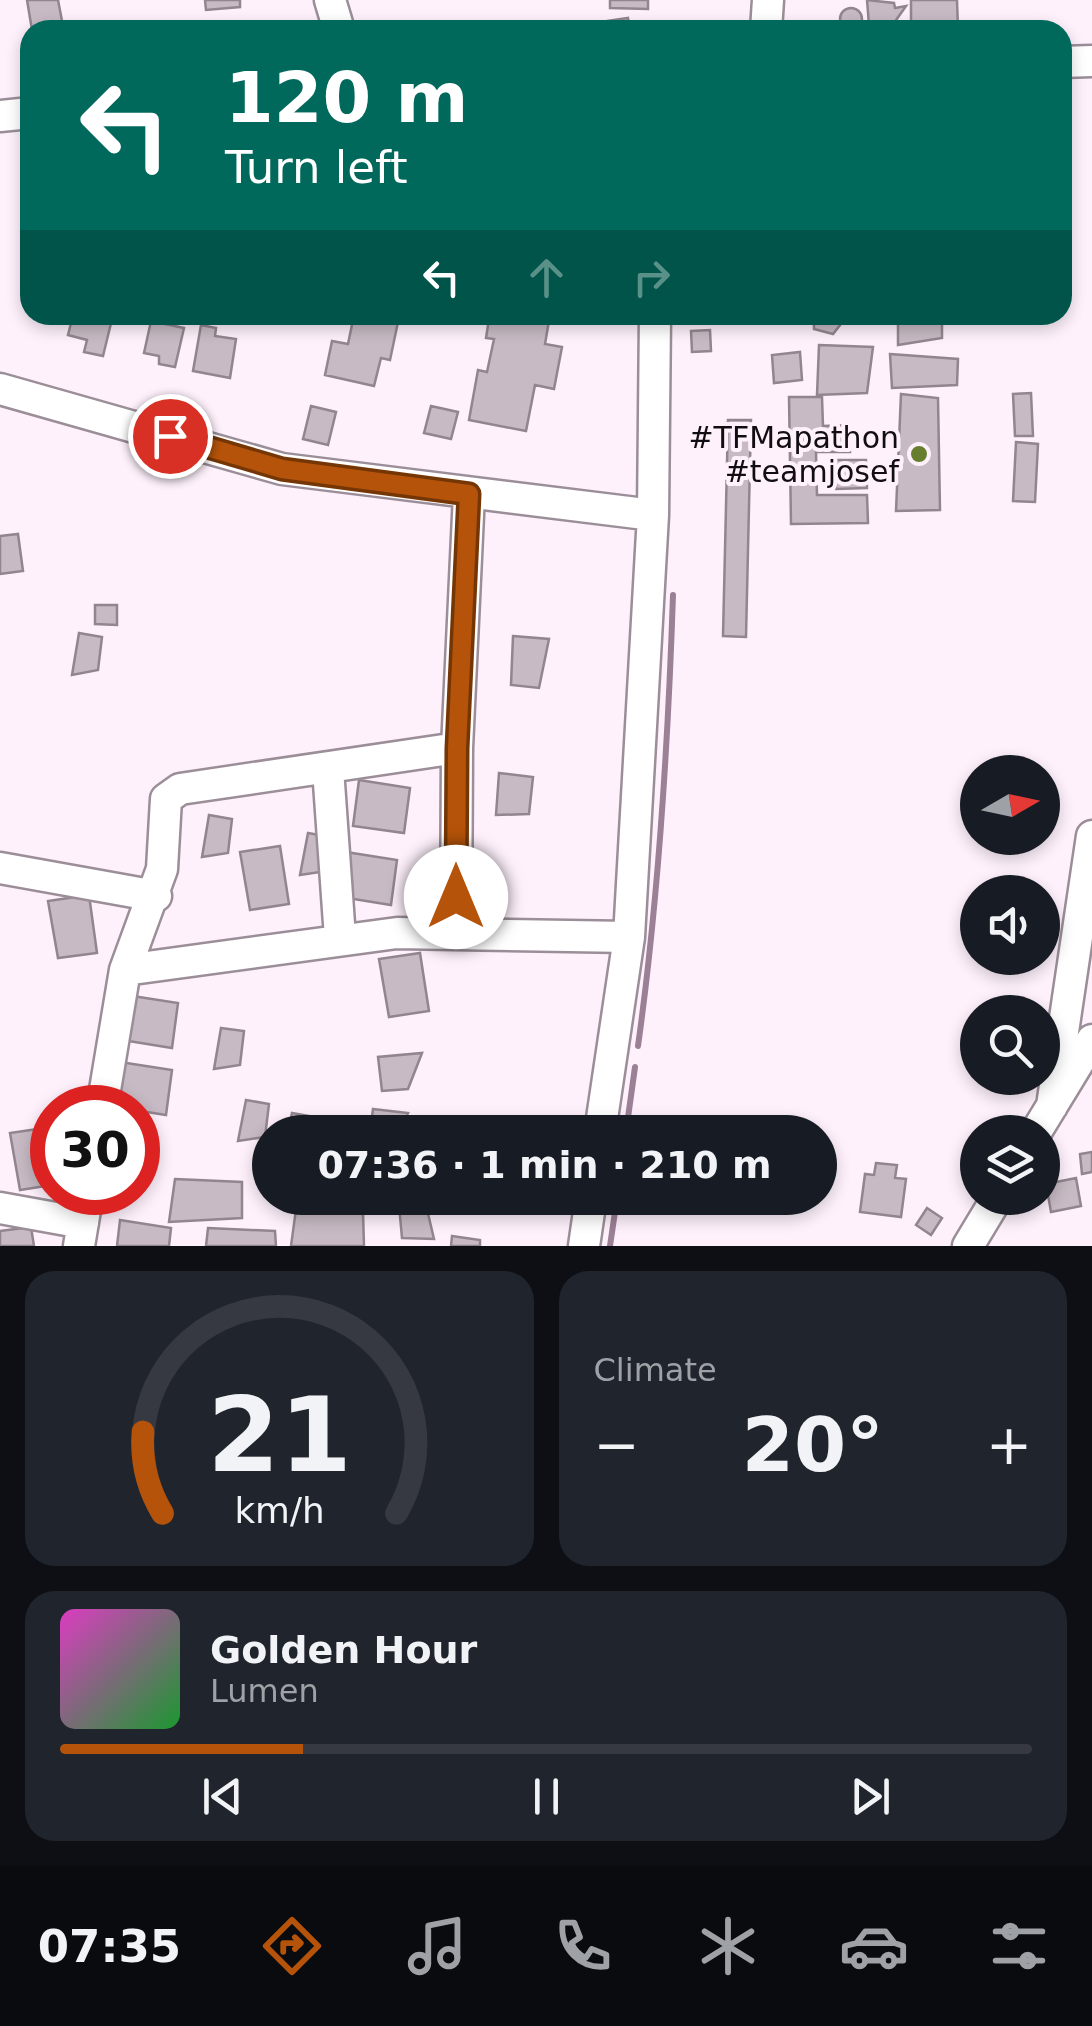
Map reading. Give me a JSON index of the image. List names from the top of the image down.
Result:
{
  "places": ["#TFMapathon #teamjosef"],
  "north": "right",
  "page": {
    "turn": ["120 m", "Turn left"],
    "limit": "30",
    "trip": "07:36 · 1 min · 210 m",
    "tile": "Climate",
    "heat": ["−", "20°", "+"],
    "song": ["Golden Hour", "Lumen"],
    "tabs": "07:35",
    "gauge": ["21", "km/h"]
  }
}
